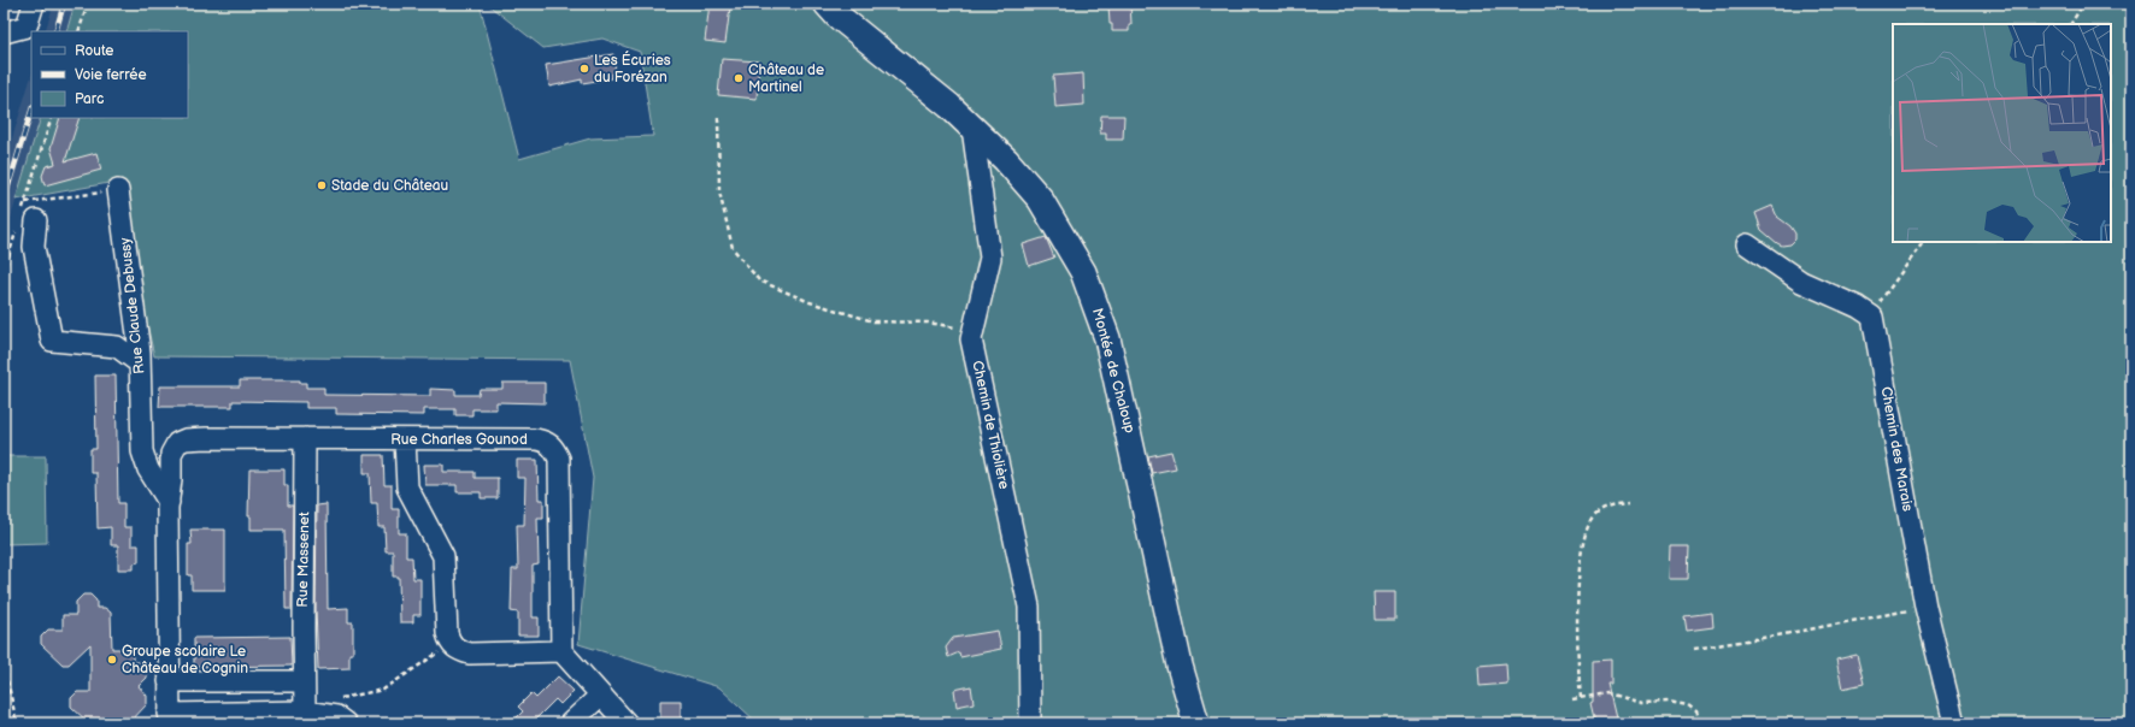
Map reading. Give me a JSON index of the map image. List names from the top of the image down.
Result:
{
  "streets": {
    "main road": ["Montée de Chaloup"],
    "street": [
      "Rue Claude Debussy",
      "Chemin de Thiolière",
      "Rue Charles Gounod",
      "Chemin des Marais",
      "Rue Massenet"
    ]
  },
  "crossings": [
    ["Rue Claude Debussy", "Rue Charles Gounod"],
    ["Montée de Chaloup", "Chemin de Thiolière"],
    ["Rue Charles Gounod", "Rue Massenet"]
  ],
  "places": [
    "Les Écuries du Forézan",
    "Château de Martinel",
    "Stade du Château",
    "Groupe scolaire Le Château de Cognin"
  ],
  "legend": ["Route", "Voie ferrée", "Parc"]
}
